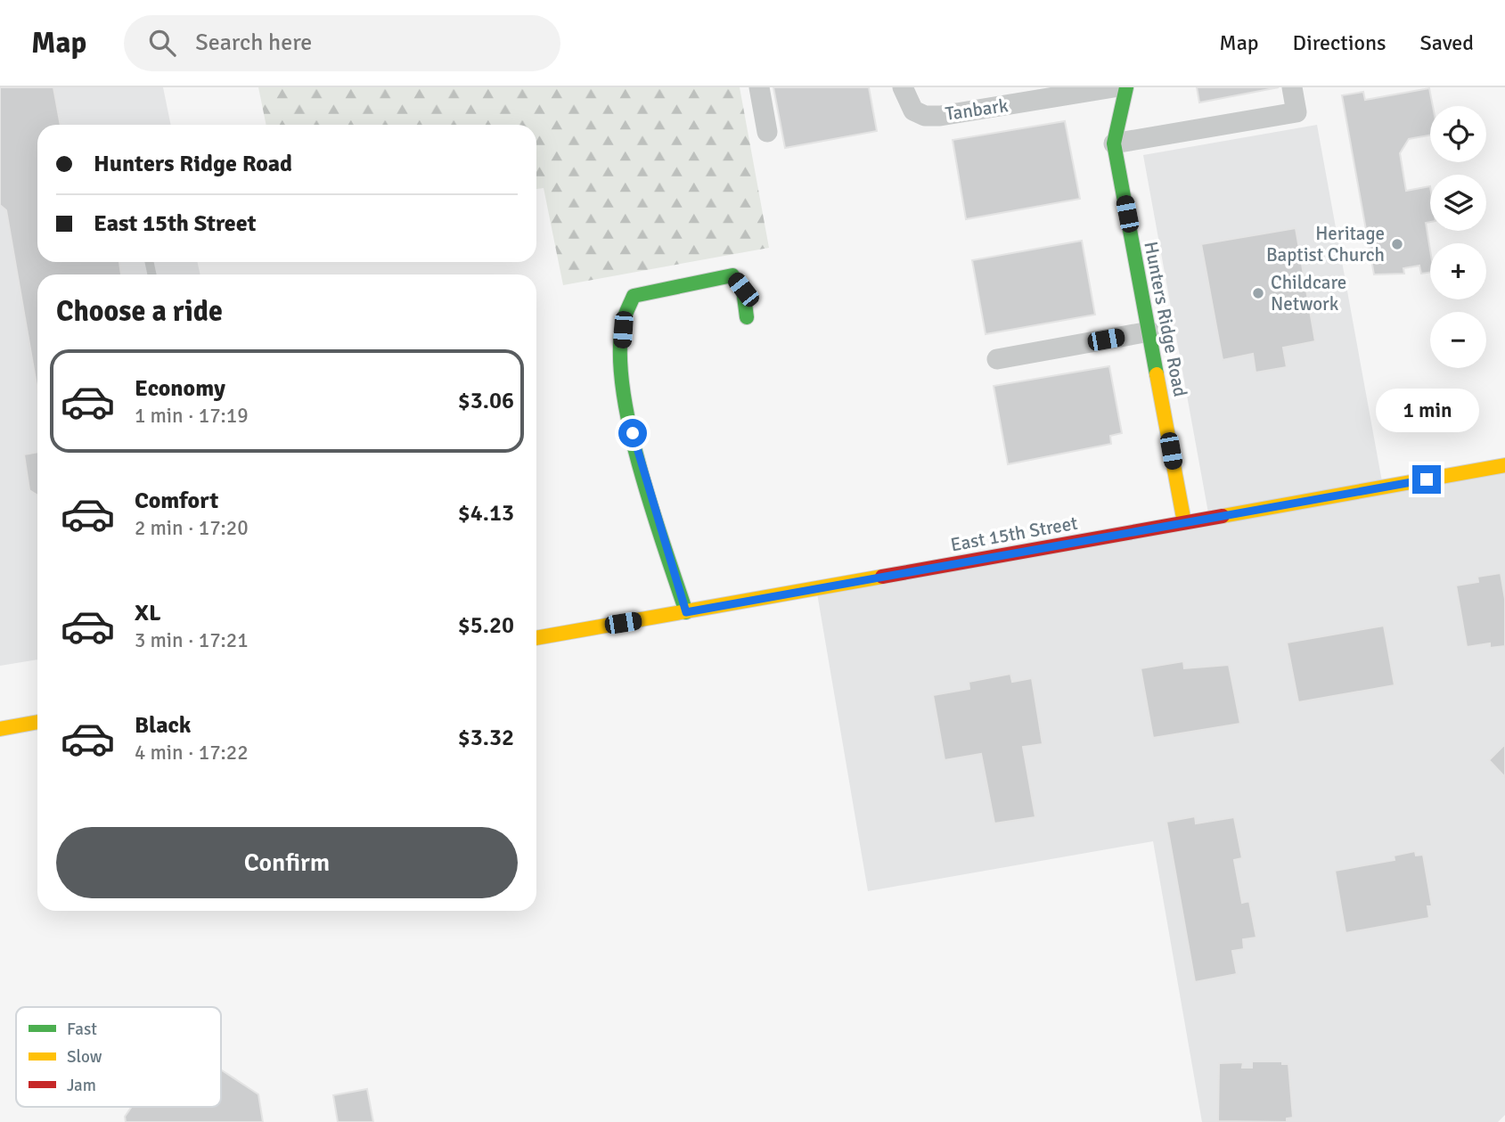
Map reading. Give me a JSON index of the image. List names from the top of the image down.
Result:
{
  "streets": {
    "main road": ["Hunters Ridge Road", "East 15th Street"],
    "street": ["Tanbark"]
  },
  "crossings": [
    ["Hunters Ridge Road", "East 15th Street"]
  ],
  "places": ["Heritage Baptist Church", "Childcare Network"],
  "legend": ["Fast", "Slow", "Jam"],
  "page": {
    "header": "Map",
    "search": "Search here",
    "nav": ["Map", "Directions", "Saved"],
    "map_buttons": ["+", "−"],
    "banner": ["Hunters Ridge Road", "East 15th Street"],
    "heading": "Choose a ride",
    "list": [
      {
        "name": "Economy",
        "note": "1 min · 17:19",
        "value": "$3.06"
      },
      {
        "name": "Comfort",
        "note": "2 min · 17:20",
        "value": "$4.13"
      },
      {
        "name": "XL",
        "note": "3 min · 17:21",
        "value": "$5.20"
      },
      {
        "name": "Black",
        "note": "4 min · 17:22",
        "value": "$3.32"
      }
    ],
    "bubble": "1 min",
    "buttons": "Confirm"
  }
}
